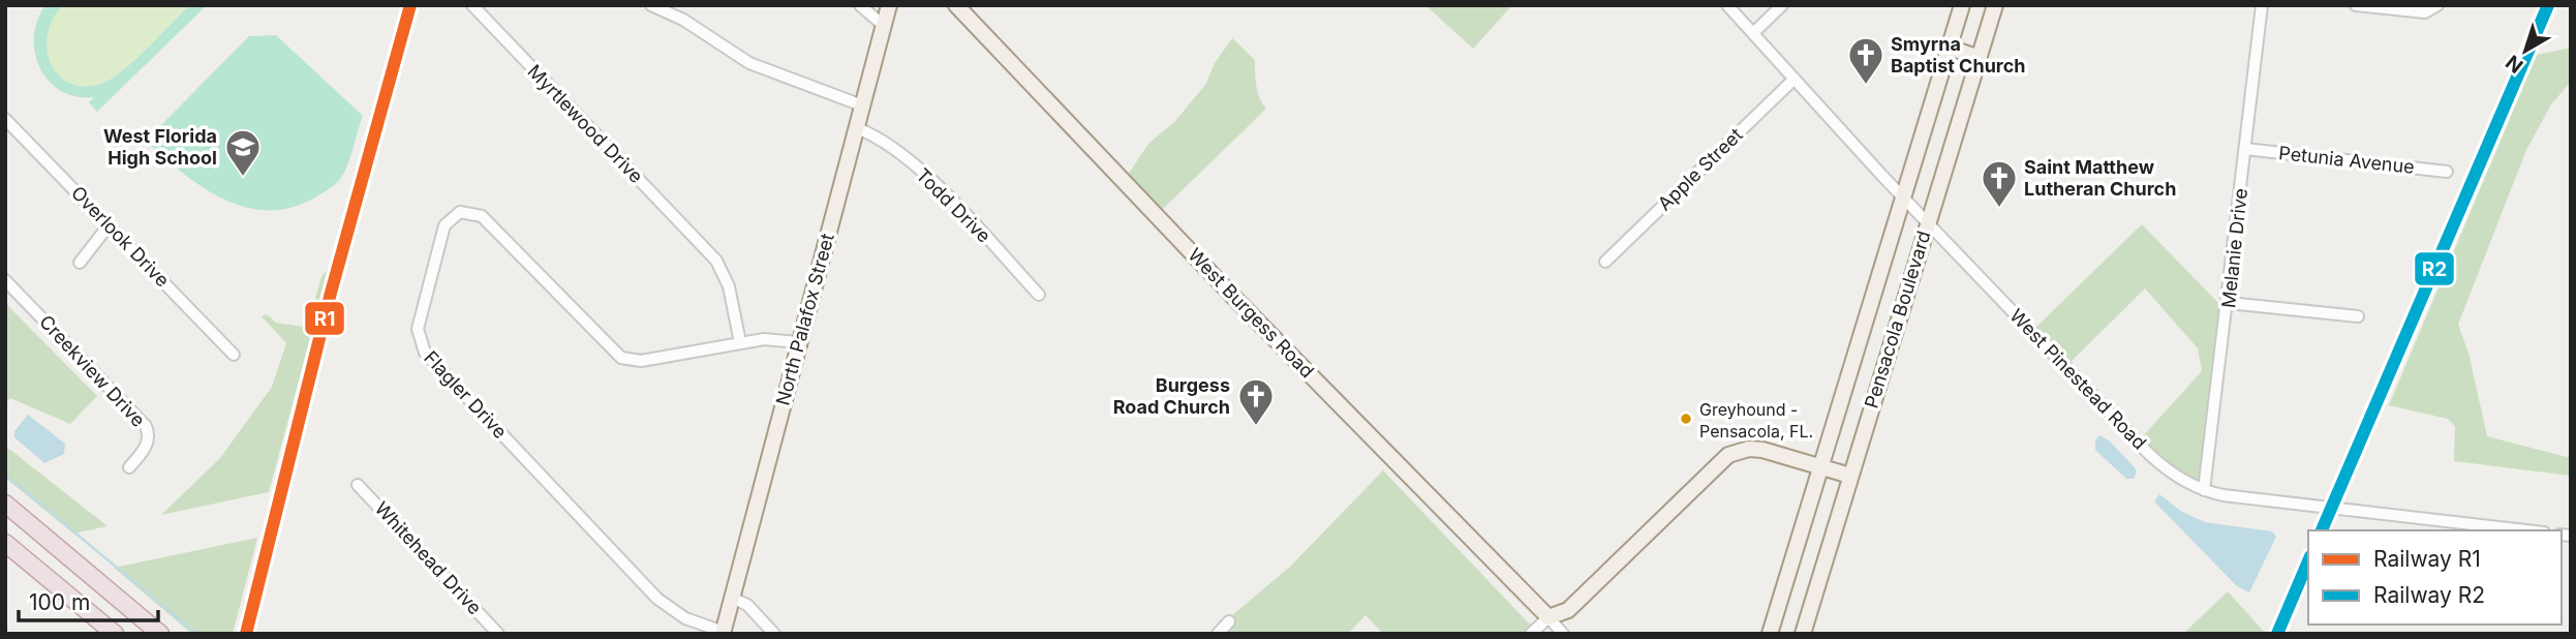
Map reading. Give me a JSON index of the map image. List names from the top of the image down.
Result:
{
  "streets": {
    "main road": ["West Burgess Road", "North Palafox Street", "Pensacola Boulevard"],
    "street": [
      "Myrtlewood Drive",
      "Petunia Avenue",
      "Apple Street",
      "Todd Drive",
      "Overlook Drive",
      "Melanie Drive",
      "Creekview Drive",
      "West Pinestead Road",
      "Flagler Drive",
      "Whitehead Drive"
    ]
  },
  "crossings": [
    ["Myrtlewood Drive", "Flagler Drive"],
    ["Petunia Avenue", "Melanie Drive"],
    ["Apple Street", "West Pinestead Road"],
    ["Todd Drive", "North Palafox Street"],
    ["Melanie Drive", "West Pinestead Road"],
    ["North Palafox Street", "Flagler Drive"],
    ["Pensacola Boulevard", "West Pinestead Road"]
  ],
  "places": {
    "church": ["Smyrna Baptist Church", "Saint Matthew Lutheran Church", "Burgess Road Church"],
    "school or university": ["West Florida High School"],
    "other": ["Greyhound - Pensacola, FL."]
  },
  "lines": ["rail line R1", "rail line R2"],
  "legend": ["Railway R1", "Railway R2"],
  "scale_bar": "100 m",
  "north": "bottom left"
}
